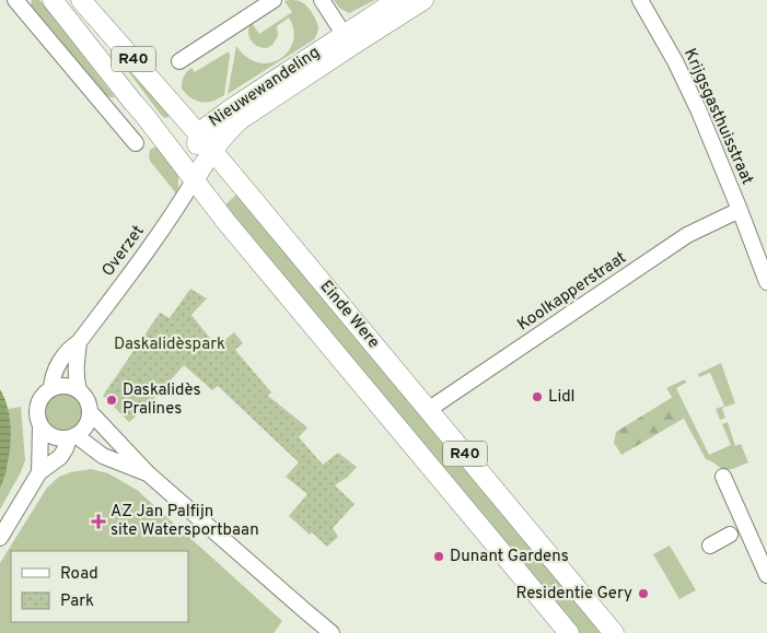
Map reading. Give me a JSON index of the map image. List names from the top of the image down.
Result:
{
  "streets": {
    "main road": ["R40", "Nieuwewandeling", "Einde Were"],
    "street": ["Krijgsgasthuisstraat", "Overzet", "Koolkapperstraat"]
  },
  "crossings": [
    ["R40", "Nieuwewandeling"],
    ["R40", "Overzet"],
    ["Nieuwewandeling", "Overzet"],
    ["Nieuwewandeling", "Einde Were"],
    ["Krijgsgasthuisstraat", "Koolkapperstraat"],
    ["Koolkapperstraat", "Einde Were"]
  ],
  "parks": ["Daskalidèspark"],
  "places": {
    "other": [
      "Lidl",
      "Daskalidès Pralines",
      "Dunant Gardens",
      "Residentie Gery"
    ],
    "health": ["AZ Jan Palfijn site Watersportbaan"]
  },
  "legend": ["Road", "Park"]
}
